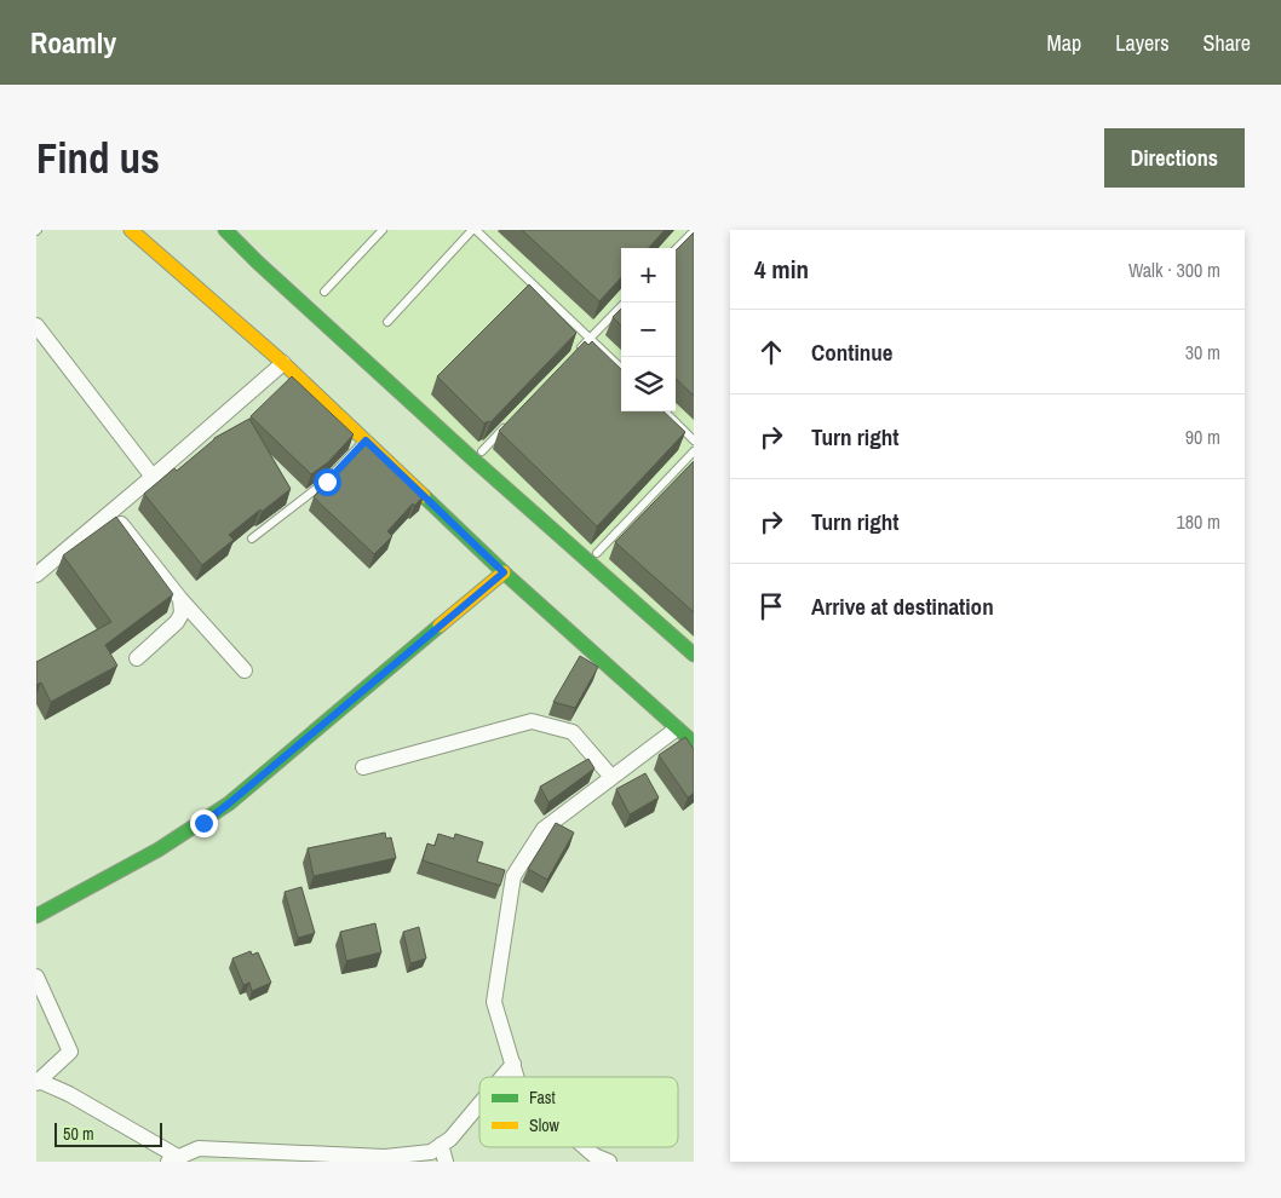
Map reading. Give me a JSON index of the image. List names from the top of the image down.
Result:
{
  "legend": ["Fast", "Slow"],
  "scale_bar": "50 m",
  "page": {
    "header": "Roamly",
    "nav": ["Map", "Layers", "Share"],
    "buttons": "Directions",
    "title": "Find us",
    "heading": ["4 min", "Walk · 300 m"],
    "map_buttons": ["+", "−"],
    "list": [
      ["Continue", "30 m"],
      ["Turn right", "90 m"],
      ["Turn right", "180 m"],
      "Arrive at destination"
    ],
    "scale": "50 m"
  }
}
